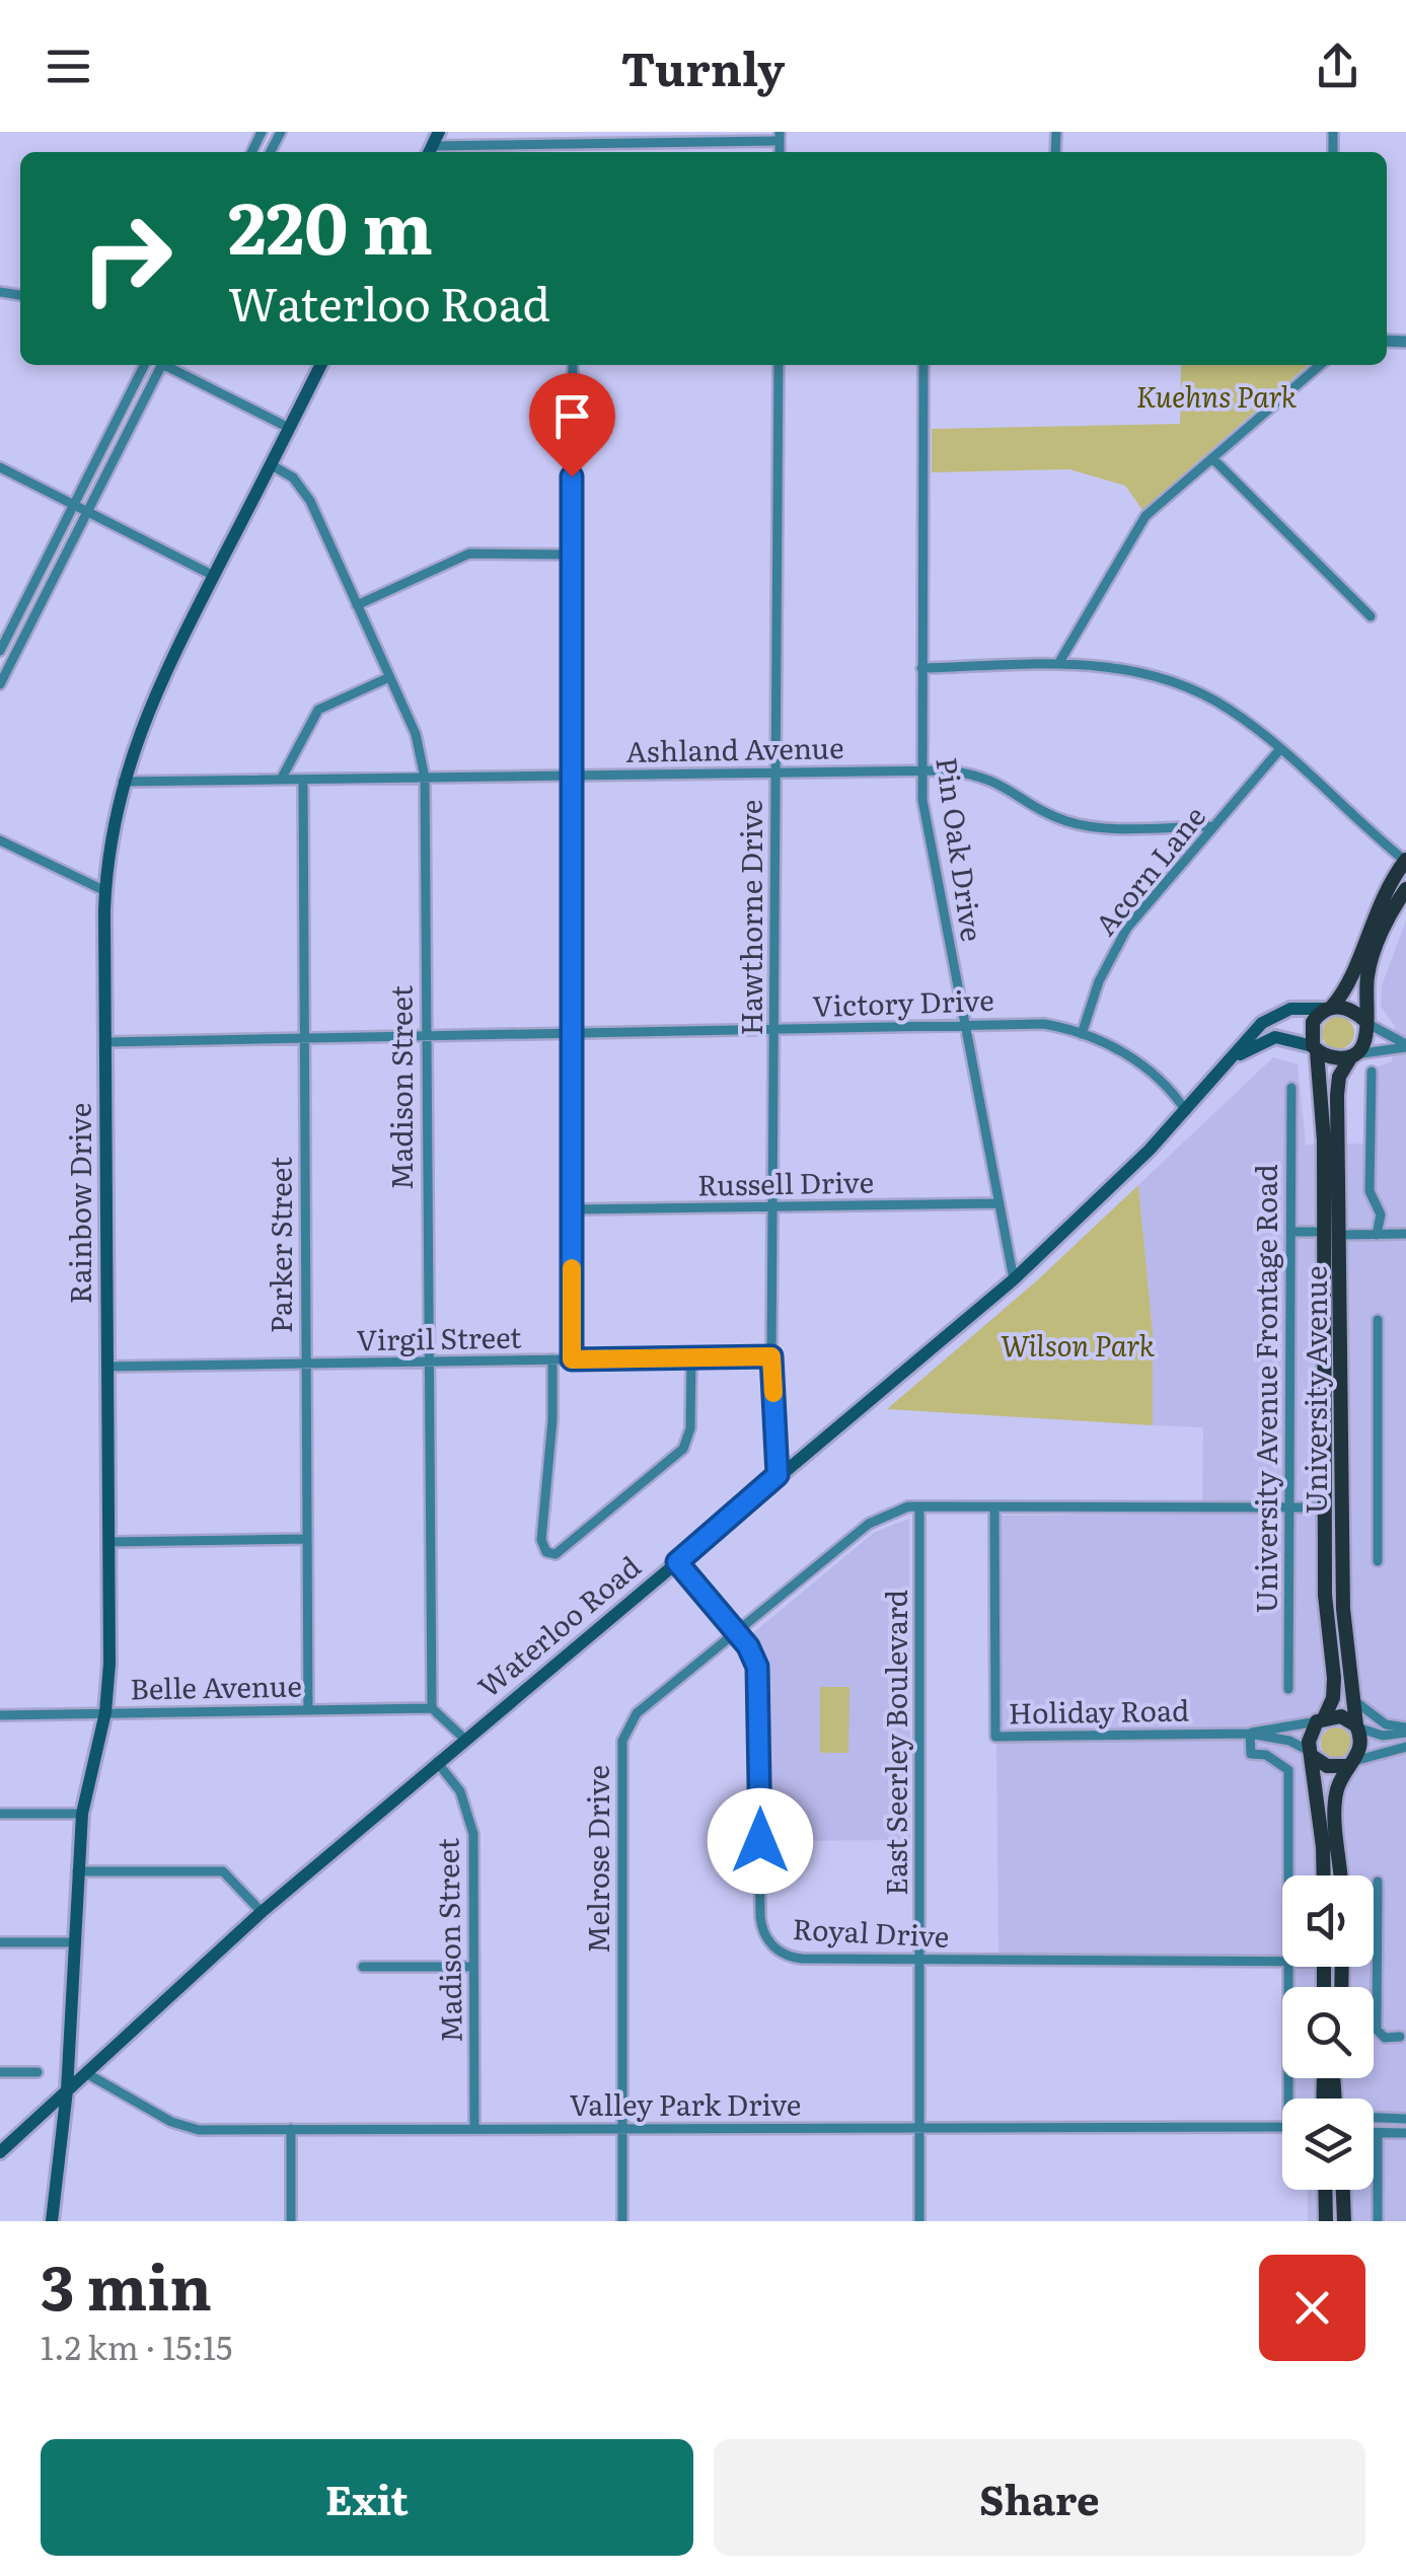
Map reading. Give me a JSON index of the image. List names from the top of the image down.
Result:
{
  "streets": {
    "main road": ["Rainbow Drive", "University Avenue", "Waterloo Road"],
    "street": [
      "Ashland Avenue",
      "Pin Oak Drive",
      "Acorn Lane",
      "Hawthorne Drive",
      "Victory Drive",
      "Madison Street",
      "Russell Drive",
      "Parker Street",
      "Virgil Street",
      "University Avenue Frontage Road",
      "Belle Avenue",
      "Holiday Road",
      "East Seerley Boulevard",
      "Melrose Drive",
      "Royal Drive",
      "Valley Park Drive"
    ]
  },
  "crossings": [
    ["Ashland Avenue", "Pin Oak Drive"],
    ["Ashland Avenue", "Acorn Lane"],
    ["Ashland Avenue", "Hawthorne Drive"],
    ["Ashland Avenue", "Madison Street"],
    ["Ashland Avenue", "Rainbow Drive"],
    ["Ashland Avenue", "Parker Street"],
    ["Pin Oak Drive", "Victory Drive"],
    ["Pin Oak Drive", "Russell Drive"],
    ["Pin Oak Drive", "Waterloo Road"],
    ["Acorn Lane", "Victory Drive"],
    ["Hawthorne Drive", "Victory Drive"],
    ["Hawthorne Drive", "Russell Drive"],
    ["Hawthorne Drive", "Virgil Street"],
    ["Hawthorne Drive", "Waterloo Road"],
    ["Victory Drive", "Madison Street"],
    ["Victory Drive", "Rainbow Drive"],
    ["Victory Drive", "Parker Street"],
    ["Victory Drive", "Waterloo Road"],
    ["Madison Street", "Rainbow Drive"],
    ["Madison Street", "Virgil Street"],
    ["Madison Street", "Waterloo Road"],
    ["Madison Street", "Belle Avenue"],
    ["Madison Street", "Valley Park Drive"],
    ["Rainbow Drive", "Virgil Street"],
    ["Rainbow Drive", "Waterloo Road"],
    ["Rainbow Drive", "Belle Avenue"],
    ["Parker Street", "Virgil Street"],
    ["Parker Street", "Belle Avenue"],
    ["University Avenue Frontage Road", "Melrose Drive"],
    ["University Avenue", "Waterloo Road"],
    ["University Avenue", "Holiday Road"],
    ["University Avenue", "Melrose Drive"],
    ["Waterloo Road", "Royal Drive"],
    ["Waterloo Road", "Valley Park Drive"],
    ["Holiday Road", "Melrose Drive"],
    ["East Seerley Boulevard", "Melrose Drive"],
    ["East Seerley Boulevard", "Royal Drive"],
    ["East Seerley Boulevard", "Valley Park Drive"],
    ["Melrose Drive", "Royal Drive"],
    ["Melrose Drive", "Valley Park Drive"]
  ],
  "parks": ["Kuehns Park", "Wilson Park"],
  "page": {
    "header": "Turnly",
    "turn": ["220 m", "Waterloo Road"],
    "heading": ["3 min", "1.2 km · 15:15"],
    "buttons": ["Exit", "Share"]
  }
}
